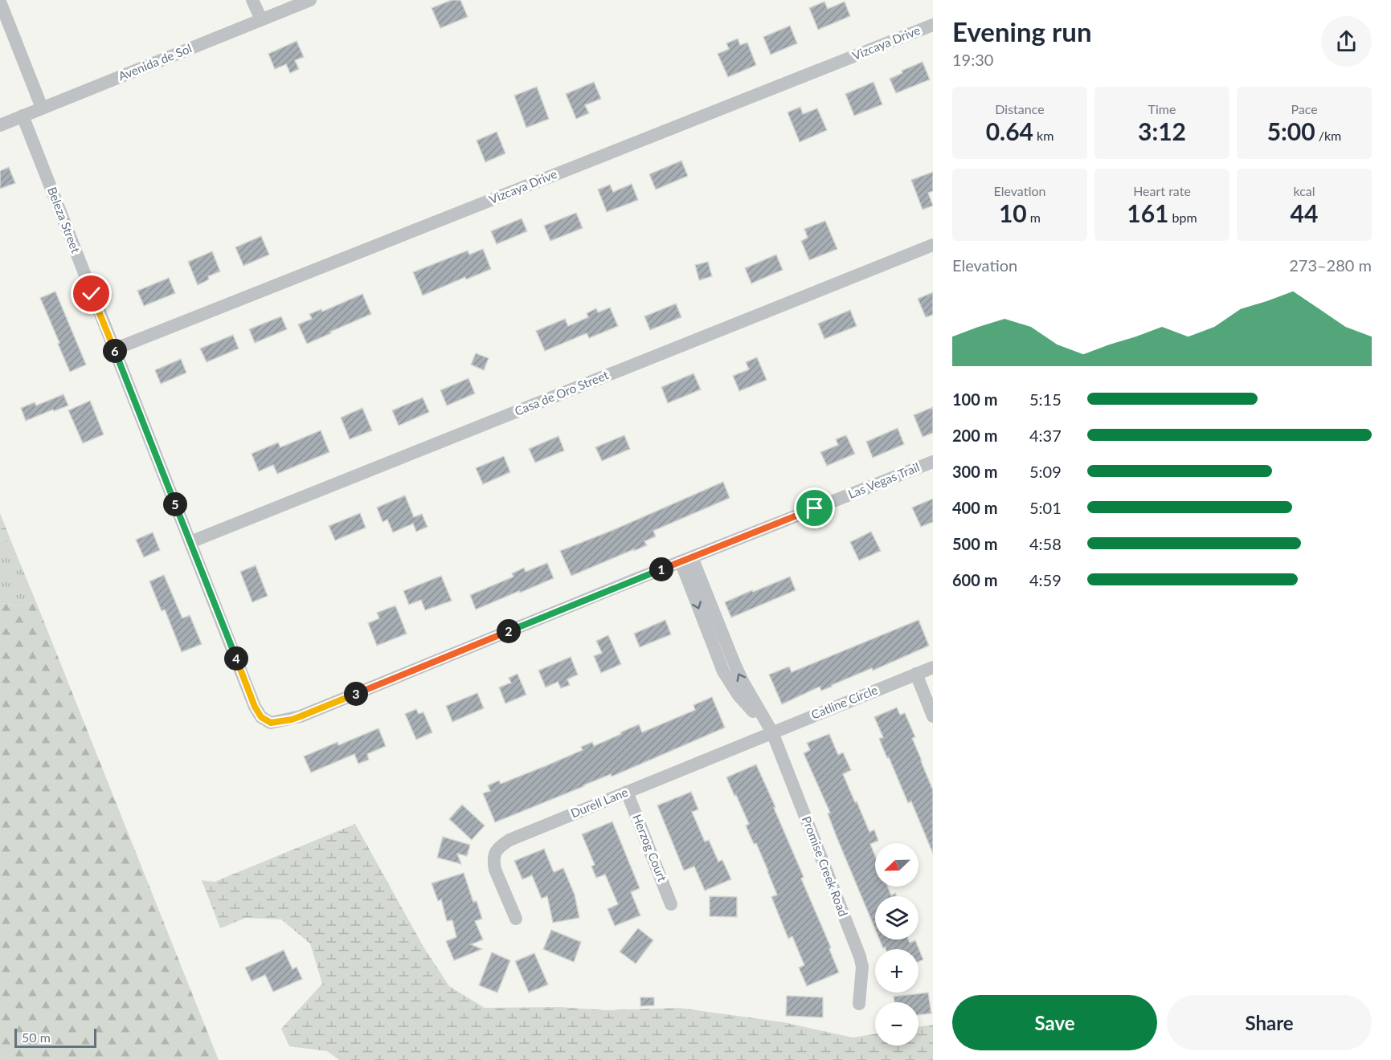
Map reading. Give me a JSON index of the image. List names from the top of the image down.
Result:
{
  "streets": {
    "street": [
      "Vizcaya Drive",
      "Avenida de Sol",
      "Beleza Street",
      "Casa de Oro Street",
      "Las Vegas Trail",
      "Catline Circle",
      "Durell Lane",
      "Herzog Court",
      "Promise Creek Road"
    ]
  },
  "crossings": [
    ["Vizcaya Drive", "Beleza Street"],
    ["Avenida de Sol", "Beleza Street"],
    ["Beleza Street", "Casa de Oro Street"],
    ["Beleza Street", "Las Vegas Trail"],
    ["Las Vegas Trail", "Promise Creek Road"],
    ["Catline Circle", "Durell Lane"],
    ["Catline Circle", "Promise Creek Road"],
    ["Durell Lane", "Herzog Court"],
    ["Durell Lane", "Promise Creek Road"]
  ],
  "scale_bar": "50 m",
  "north": "bottom left",
  "page": {
    "heading": ["Evening run", "19:30"],
    "stats": [
      ["Distance", "0.64 km"],
      ["Time", "3:12"],
      ["Pace", "5:00 /km"],
      ["Elevation", "10 m"],
      ["Heart rate", "161 bpm"],
      ["kcal", "44"]
    ],
    "chart": ["Elevation", "273–280 m"],
    "pins": [
      "6",
      "5",
      "1",
      "2",
      "4",
      "3"
    ],
    "list": [
      {
        "name": "100 m",
        "note": "5:15"
      },
      {
        "name": "200 m",
        "note": "4:37"
      },
      {
        "name": "300 m",
        "note": "5:09"
      },
      {
        "name": "400 m",
        "note": "5:01"
      },
      {
        "name": "500 m",
        "note": "4:58"
      },
      {
        "name": "600 m",
        "note": "4:59"
      }
    ],
    "map_buttons": ["+", "−"],
    "buttons": ["Save", "Share"],
    "scale": "50 m"
  }
}
